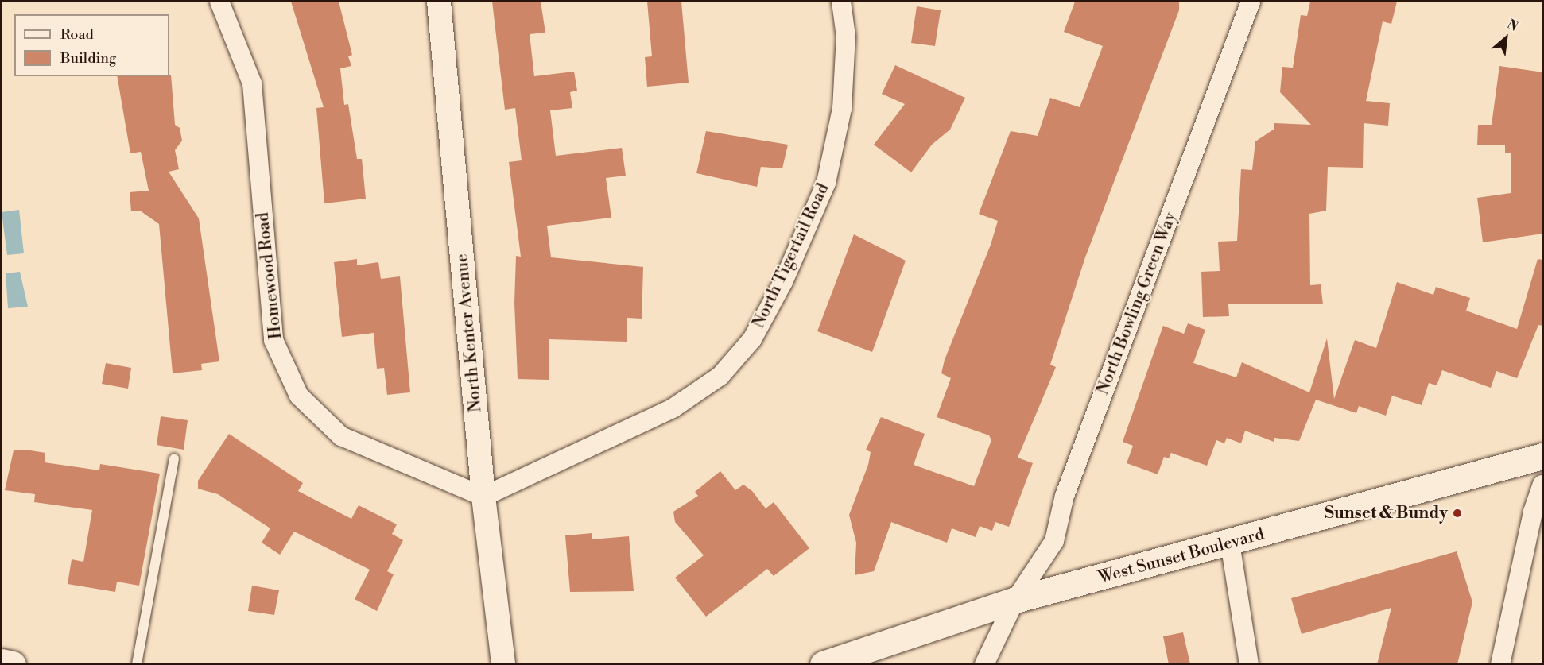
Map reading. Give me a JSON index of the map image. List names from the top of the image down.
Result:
{
  "streets": {
    "main road": ["West Sunset Boulevard"],
    "street": [
      "North Tigertail Road",
      "Homewood Road",
      "North Bowling Green Way",
      "North Kenter Avenue"
    ]
  },
  "crossings": [
    ["North Tigertail Road", "Homewood Road"],
    ["North Tigertail Road", "North Kenter Avenue"],
    ["Homewood Road", "North Kenter Avenue"],
    ["North Bowling Green Way", "West Sunset Boulevard"]
  ],
  "places": ["Sunset & Bundy"],
  "legend": ["Road", "Building"],
  "north": "top right"
}
